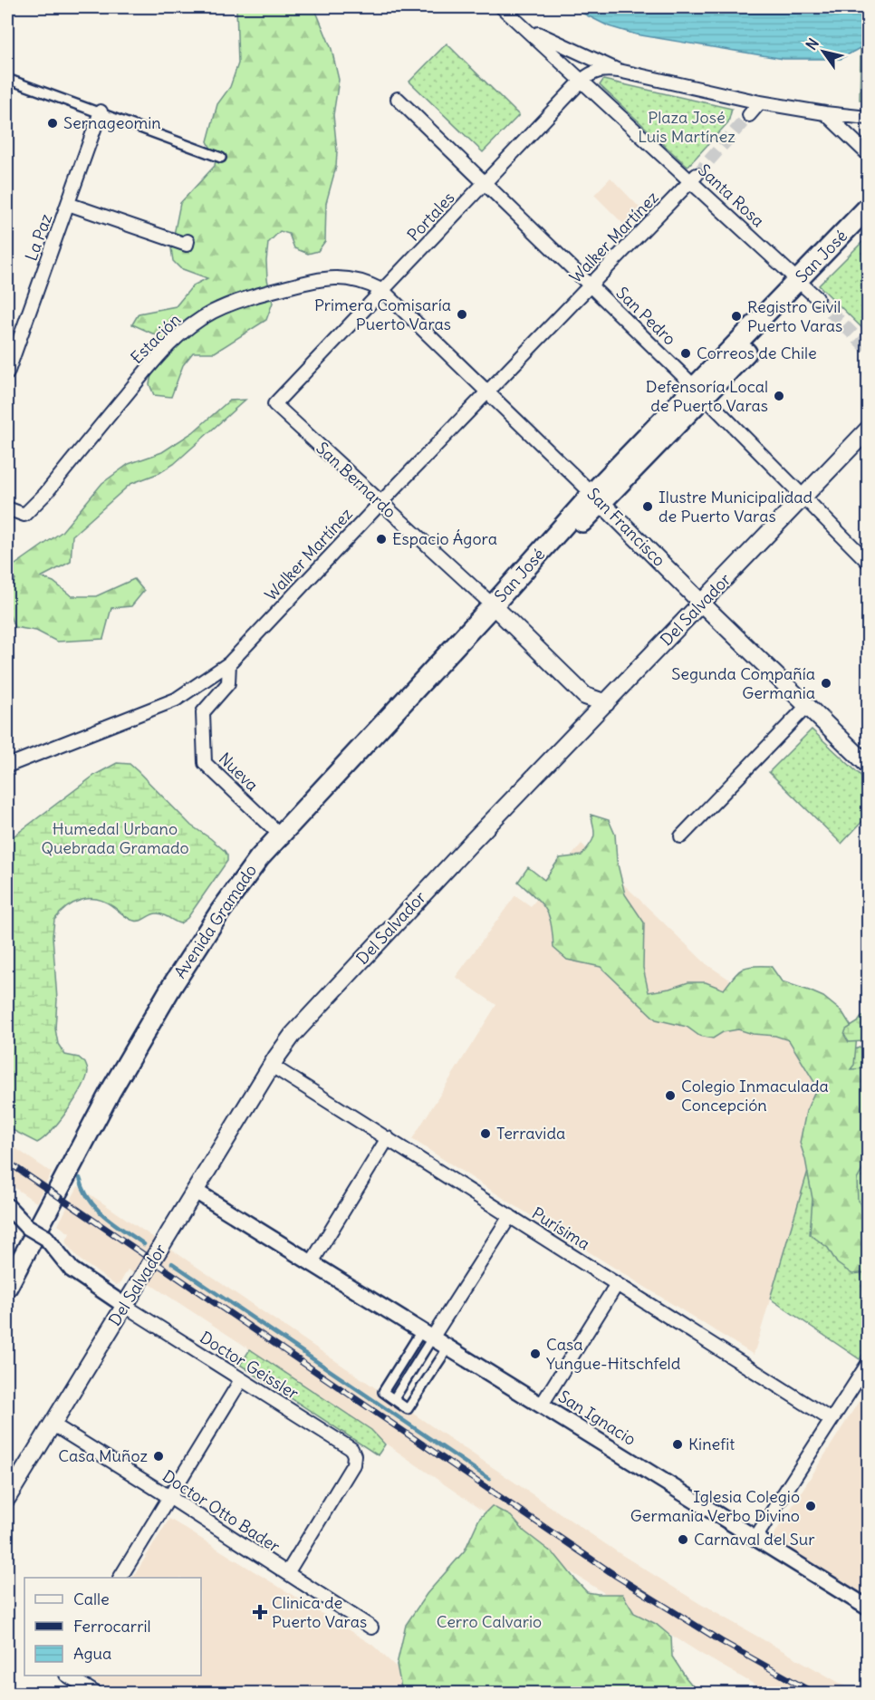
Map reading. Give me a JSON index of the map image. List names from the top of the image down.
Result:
{
  "streets": {
    "main road": [
      "San José",
      "San Bernardo",
      "San Francisco",
      "Del Salvador",
      "Avenida Gramado"
    ],
    "street": [
      "Santa Rosa",
      "Portales",
      "La Paz",
      "Walker Martínez",
      "San Pedro",
      "Estación",
      "Nueva",
      "Purísima",
      "Doctor Geissler",
      "San Ignacio",
      "Doctor Otto Bader"
    ]
  },
  "crossings": [
    ["Santa Rosa", "Portales"],
    ["Santa Rosa", "Walker Martínez"],
    ["Santa Rosa", "San José"],
    ["Portales", "San Pedro"],
    ["Portales", "Estación"],
    ["Portales", "San Bernardo"],
    ["Portales", "San Francisco"],
    ["Walker Martínez", "San Pedro"],
    ["Walker Martínez", "San Bernardo"],
    ["Walker Martínez", "San Francisco"],
    ["Walker Martínez", "Nueva"],
    ["San José", "San Pedro"],
    ["San José", "San Bernardo"],
    ["San José", "San Francisco"],
    ["San José", "Avenida Gramado"],
    ["San Pedro", "Del Salvador"],
    ["Estación", "San Francisco"],
    ["San Bernardo", "Del Salvador"],
    ["San Bernardo", "Avenida Gramado"],
    ["San Francisco", "Del Salvador"],
    ["Del Salvador", "Purísima"],
    ["Del Salvador", "Doctor Geissler"],
    ["Del Salvador", "San Ignacio"],
    ["Del Salvador", "Doctor Otto Bader"],
    ["Nueva", "Avenida Gramado"],
    ["Doctor Geissler", "Doctor Otto Bader"]
  ],
  "parks": ["Plaza José Luis Martínez", "Humedal Urbano Quebrada Gramado", "Cerro Calvario"],
  "places": {
    "other": [
      "Sernageomin",
      "Primera Comisaría Puerto Varas",
      "Registro Civil Puerto Varas",
      "Correos de Chile",
      "Defensoría Local de Puerto Varas",
      "Ilustre Municipalidad de Puerto Varas",
      "Espacio Ágora",
      "Segunda Compañía Germania",
      "Colegio Inmaculada Concepción",
      "Terravida",
      "Casa Yungue-Hitschfeld",
      "Kinefit",
      "Casa Muñoz",
      "Iglesia Colegio Germania Verbo Divino",
      "Carnaval del Sur"
    ],
    "health": ["Clinica de Puerto Varas"]
  },
  "legend": ["Calle", "Ferrocarril", "Agua"],
  "north": "top left"
}
